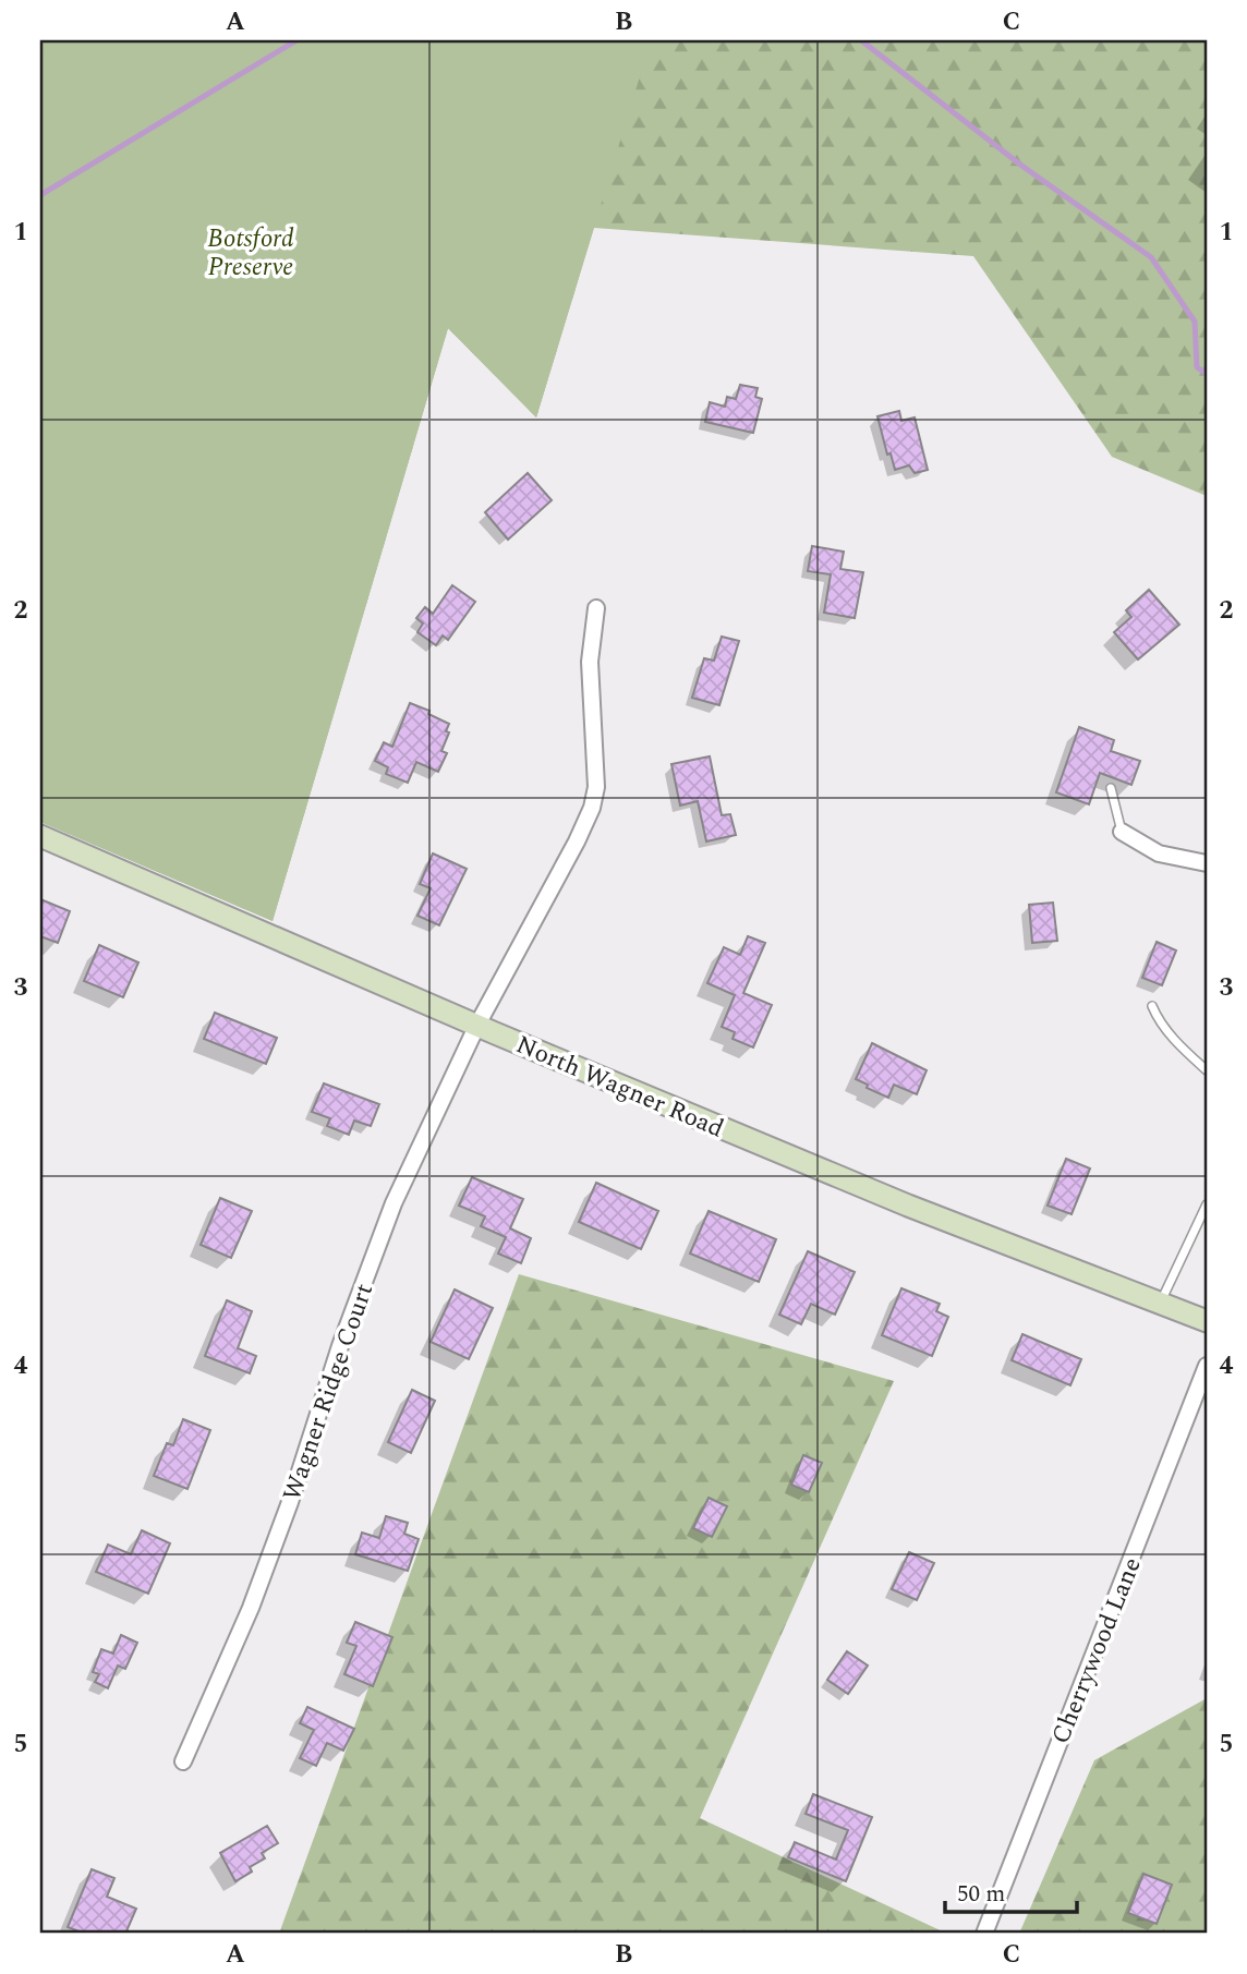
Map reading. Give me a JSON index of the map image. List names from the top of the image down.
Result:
{
  "streets": {
    "main road": ["North Wagner Road"],
    "street": ["Wagner Ridge Court", "Cherrywood Lane"]
  },
  "crossings": [
    ["North Wagner Road", "Wagner Ridge Court"]
  ],
  "parks": ["Botsford Preserve"],
  "scale_bar": "50 m",
  "grid": {
    "columns": ["A", "B", "C"],
    "rows": [
      "1",
      "2",
      "3",
      "4",
      "5"
    ]
  }
}
